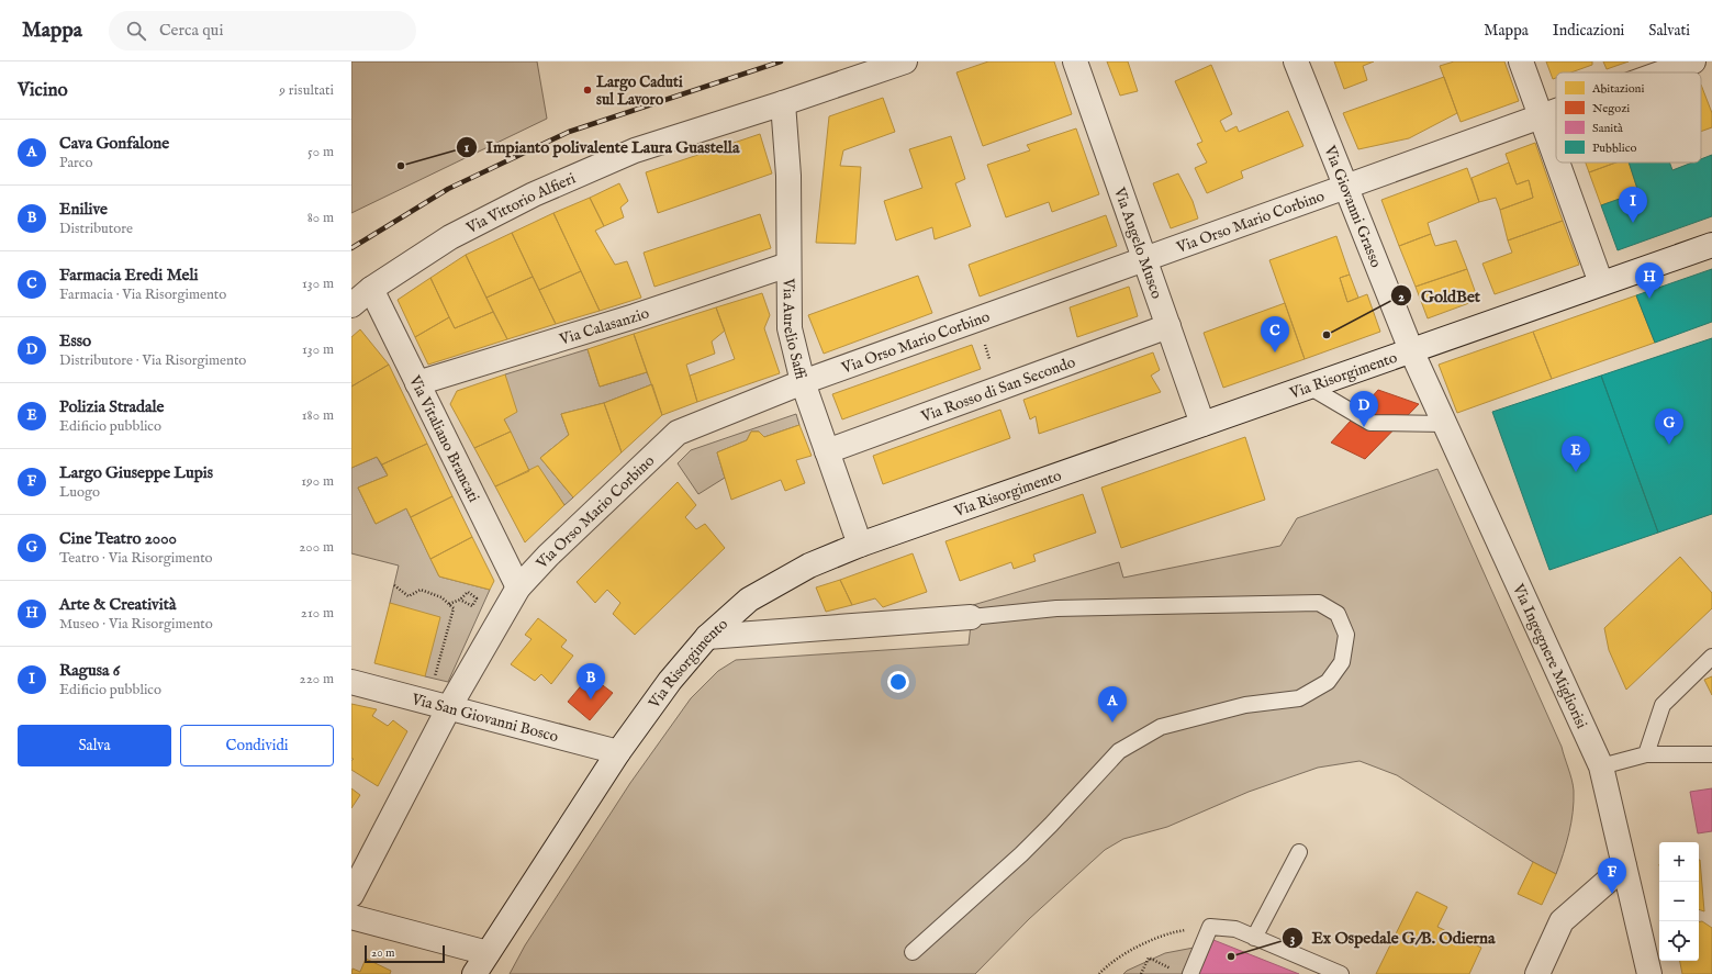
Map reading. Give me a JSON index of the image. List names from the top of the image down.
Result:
{
  "streets": {
    "street": [
      "Via Vittorio Alfieri",
      "Via Giovanni Grasso",
      "Via Orso Mario Corbino",
      "Via Angelo Musco",
      "Via Calasanzio",
      "Via Aurelio Saffi",
      "Via Risorgimento",
      "Via Rosso di San Secondo",
      "Via Vitaliano Brancati",
      "Via Ingegnere Migliorisi",
      "Via San Giovanni Bosco"
    ]
  },
  "crossings": [
    ["Via Vittorio Alfieri", "Via Aurelio Saffi"],
    ["Via Vittorio Alfieri", "Via Vitaliano Brancati"],
    ["Via Giovanni Grasso", "Via Orso Mario Corbino"],
    ["Via Giovanni Grasso", "Via Risorgimento"],
    ["Via Giovanni Grasso", "Via Ingegnere Migliorisi"],
    ["Via Orso Mario Corbino", "Via Angelo Musco"],
    ["Via Orso Mario Corbino", "Via Aurelio Saffi"],
    ["Via Orso Mario Corbino", "Via Vitaliano Brancati"],
    ["Via Orso Mario Corbino", "Via San Giovanni Bosco"],
    ["Via Angelo Musco", "Via Risorgimento"],
    ["Via Angelo Musco", "Via Rosso di San Secondo"],
    ["Via Calasanzio", "Via Aurelio Saffi"],
    ["Via Calasanzio", "Via Vitaliano Brancati"],
    ["Via Aurelio Saffi", "Via Risorgimento"],
    ["Via Aurelio Saffi", "Via Rosso di San Secondo"],
    ["Via Risorgimento", "Via Ingegnere Migliorisi"],
    ["Via Risorgimento", "Via San Giovanni Bosco"]
  ],
  "places": [
    "Largo Caduti sul Lavoro",
    "Impianto polivalente Laura Guastella",
    "GoldBet",
    "Ex Ospedale G/B. Odierna"
  ],
  "legend": [
    "Abitazioni",
    "Negozi",
    "Sanità",
    "Pubblico"
  ],
  "scale_bar": "20 m",
  "page": {
    "header": "Mappa",
    "search": "Cerca qui",
    "nav": ["Mappa", "Indicazioni", "Salvati"],
    "heading": ["Vicino", "9 risultati"],
    "list": [
      {
        "mark": "A",
        "name": "Cava Gonfalone",
        "note": "Parco",
        "value": "50 m"
      },
      {
        "mark": "B",
        "name": "Enilive",
        "note": "Distributore",
        "value": "80 m"
      },
      {
        "mark": "C",
        "name": "Farmacia Eredi Meli",
        "note": "Farmacia · Via Risorgimento",
        "value": "130 m"
      },
      {
        "mark": "D",
        "name": "Esso",
        "note": "Distributore · Via Risorgimento",
        "value": "130 m"
      },
      {
        "mark": "E",
        "name": "Polizia Stradale",
        "note": "Edificio pubblico",
        "value": "180 m"
      },
      {
        "mark": "F",
        "name": "Largo Giuseppe Lupis",
        "note": "Luogo",
        "value": "190 m"
      },
      {
        "mark": "G",
        "name": "Cine Teatro 2000",
        "note": "Teatro · Via Risorgimento",
        "value": "200 m"
      },
      {
        "mark": "H",
        "name": "Arte & Creatività",
        "note": "Museo · Via Risorgimento",
        "value": "210 m"
      },
      {
        "mark": "I",
        "name": "Ragusa 6",
        "note": "Edificio pubblico",
        "value": "220 m"
      }
    ],
    "pins": [
      "I",
      "H",
      "C",
      "D",
      "G",
      "E",
      "B",
      "A",
      "F"
    ],
    "buttons": ["Salva", "Condividi"],
    "map_buttons": ["+", "−"],
    "scale": "20 m"
  }
}
